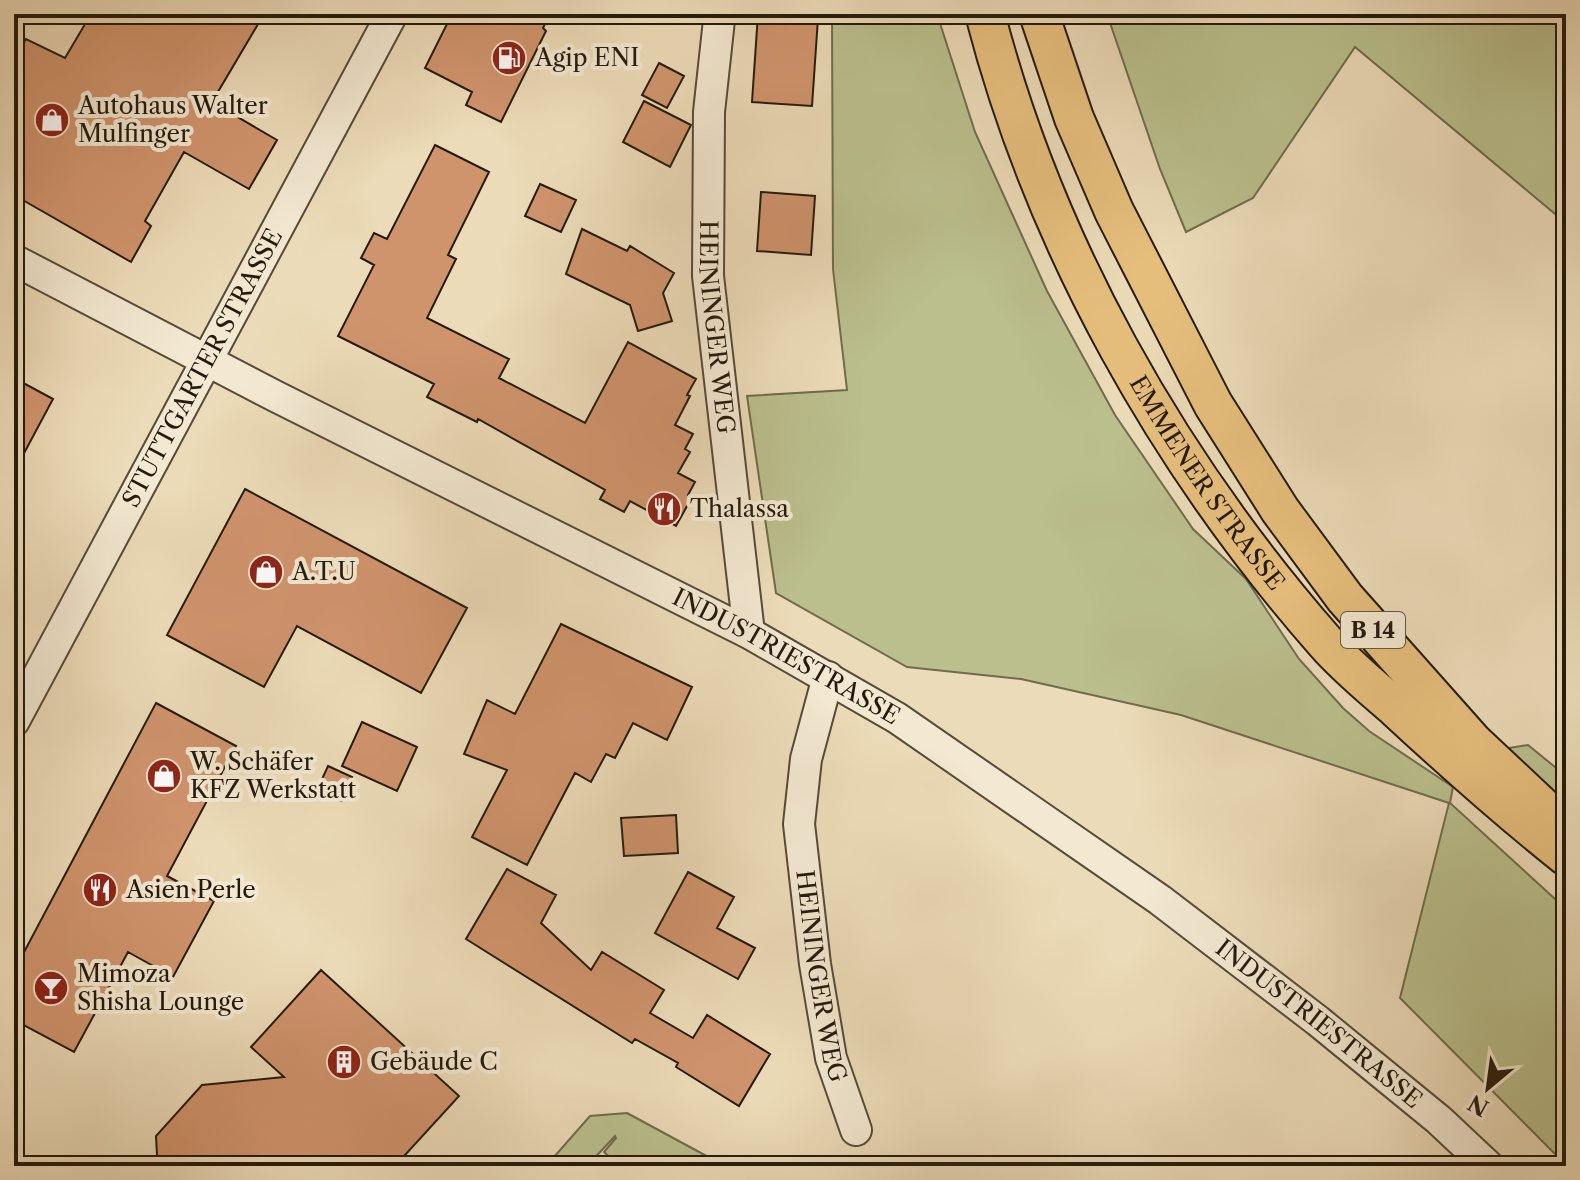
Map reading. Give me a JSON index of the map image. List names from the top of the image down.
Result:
{
  "streets": {
    "main road": ["EMMENER STRASSE", "B 14"],
    "street": ["HEININGER WEG", "STUTTGARTER STRASSE", "INDUSTRIESTRASSE"]
  },
  "crossings": [
    ["HEININGER WEG", "INDUSTRIESTRASSE"],
    ["STUTTGARTER STRASSE", "INDUSTRIESTRASSE"]
  ],
  "places": {
    "fuel station": ["Agip ENI"],
    "shop": ["Autohaus Walter Mulfinger", "A.T.U", "W. Schäfer KFZ Werkstatt"],
    "restaurant": ["Thalassa", "Asien Perle"],
    "bar": ["Mimoza Shisha Lounge"],
    "building": ["Gebäude C"]
  },
  "north": "bottom left"
}
